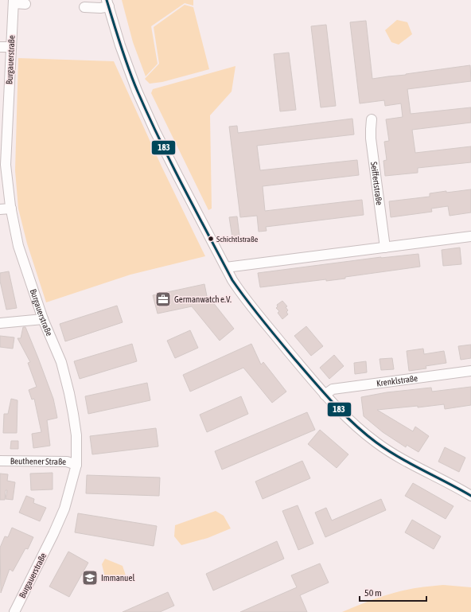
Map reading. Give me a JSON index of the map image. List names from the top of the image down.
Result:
{
  "streets": {
    "street": [
      "Burgauerstraße",
      "Seiffertstraße",
      "Krenklstraße",
      "Beuthener Straße"
    ]
  },
  "crossings": [
    ["Burgauerstraße", "Beuthener Straße"]
  ],
  "places": {
    "other": ["Schichtlstraße"],
    "office": ["Germanwatch e.V."],
    "school or university": ["Immanuel"]
  },
  "lines": ["transit line 183"],
  "scale_bar": "50 m"
}
